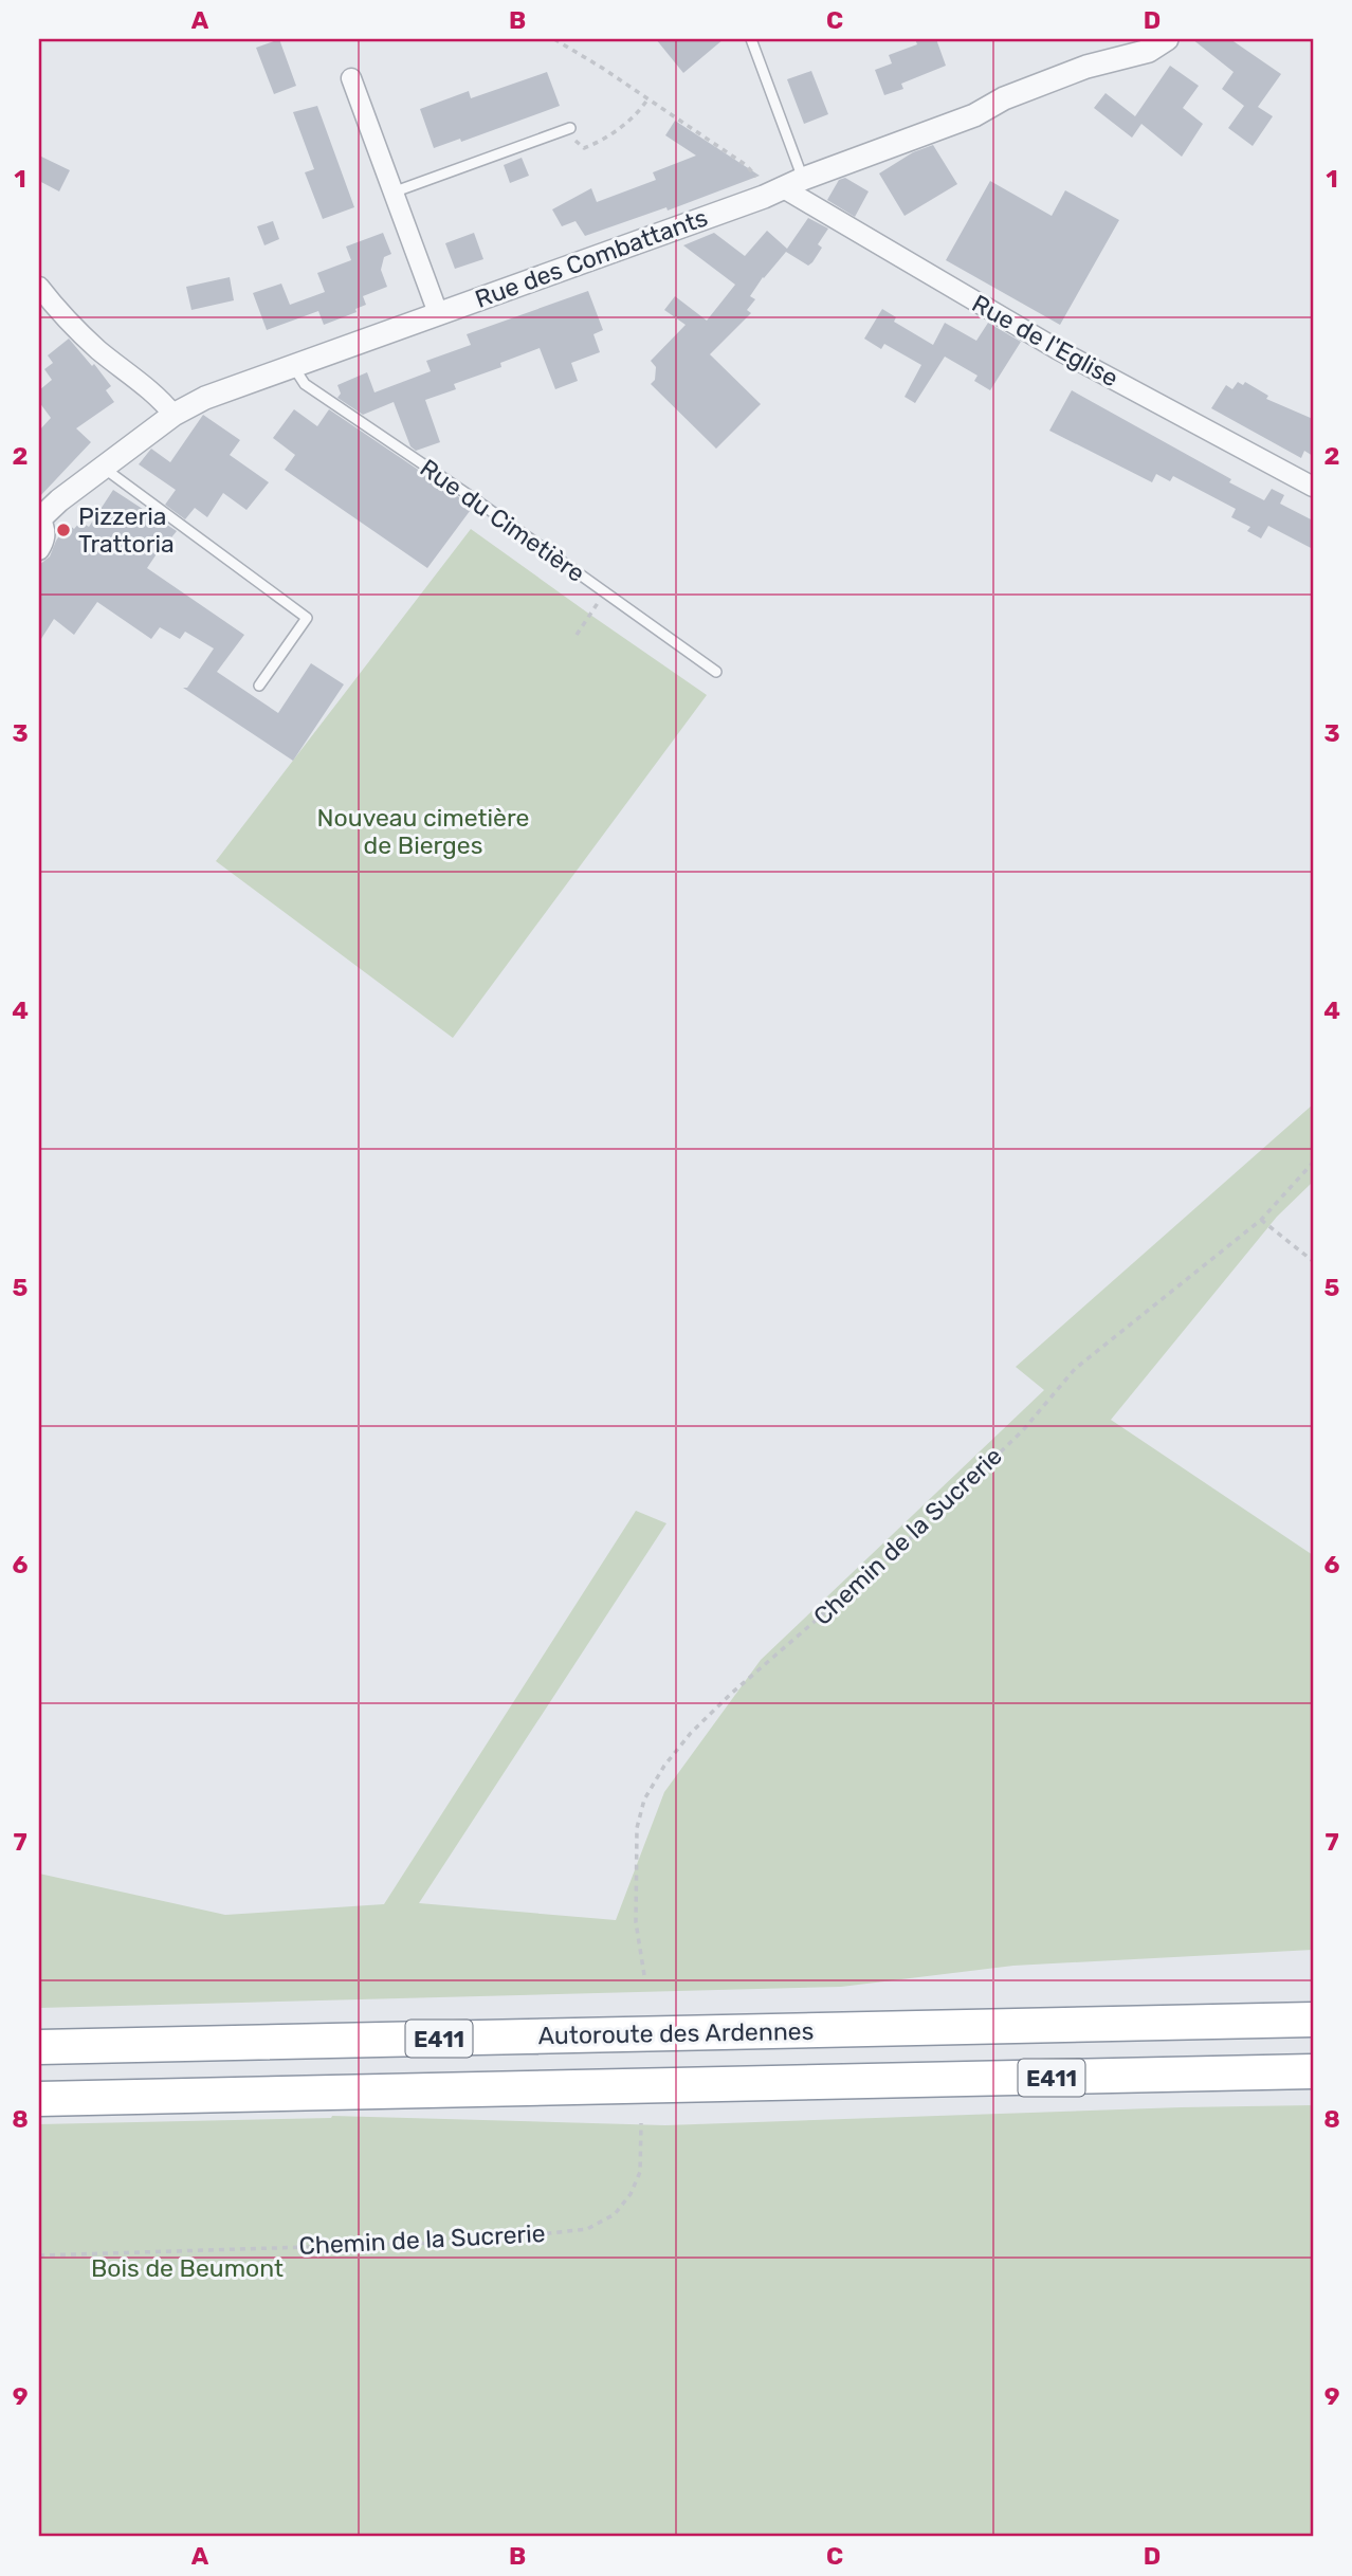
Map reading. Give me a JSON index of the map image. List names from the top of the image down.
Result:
{
  "streets": {
    "highway": ["Autoroute des Ardennes", "E411"],
    "street": ["Rue des Combattants", "Rue de l'Eglise"],
    "lane": ["Rue du Cimetière"],
    "path": ["Chemin de la Sucrerie"]
  },
  "crossings": [
    ["Rue des Combattants", "Rue de l'Eglise"],
    ["Rue des Combattants", "Rue du Cimetière"]
  ],
  "parks": ["Nouveau cimetière de Bierges", "Bois de Beumont"],
  "places": ["Pizzeria Trattoria"],
  "grid": {
    "columns": [
      "A",
      "B",
      "C",
      "D"
    ],
    "rows": [
      "1",
      "2",
      "3",
      "4",
      "5",
      "6",
      "7",
      "8",
      "9"
    ]
  }
}
